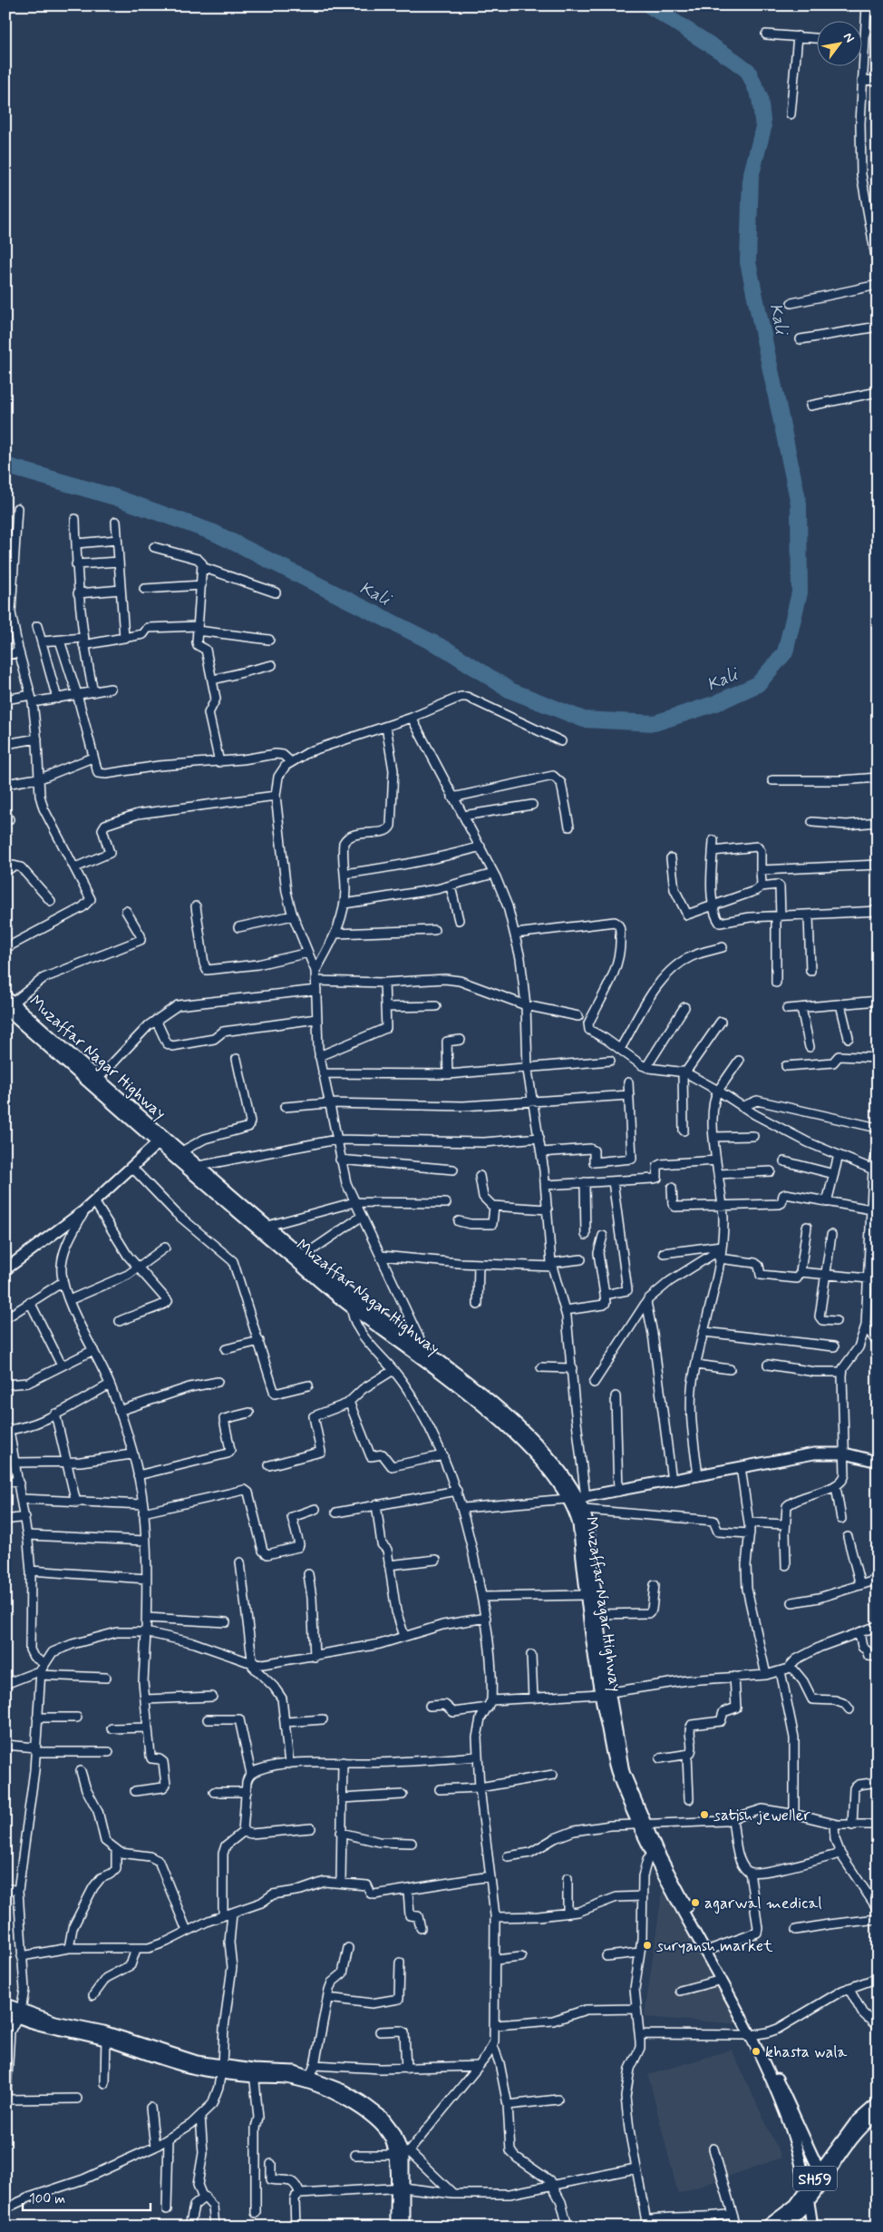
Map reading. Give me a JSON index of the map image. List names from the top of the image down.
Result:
{
  "streets": {
    "main road": ["Muzaffar Nagar Highway", "SH59"]
  },
  "crossings": [
    ["Muzaffar Nagar Highway", "SH59"]
  ],
  "water": ["Kali"],
  "places": [
    "satish jeweller",
    "agarwal medical",
    "suryansh market",
    "khasta wala"
  ],
  "scale_bar": "100 m",
  "north": "top right"
}
